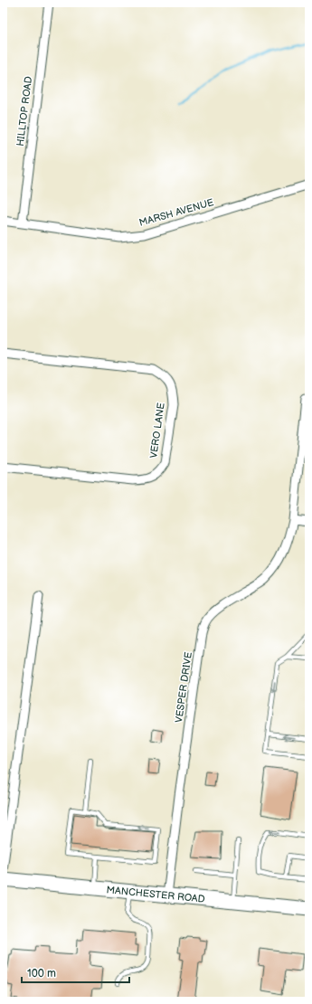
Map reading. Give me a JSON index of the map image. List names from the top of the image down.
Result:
{
  "streets": {
    "highway": ["MANCHESTER ROAD"],
    "street": [
      "HILLTOP ROAD",
      "MARSH AVENUE",
      "VERO LANE",
      "VESPER DRIVE"
    ]
  },
  "crossings": [
    ["HILLTOP ROAD", "MARSH AVENUE"],
    ["VESPER DRIVE", "MANCHESTER ROAD"]
  ],
  "scale_bar": "100 m"
}
